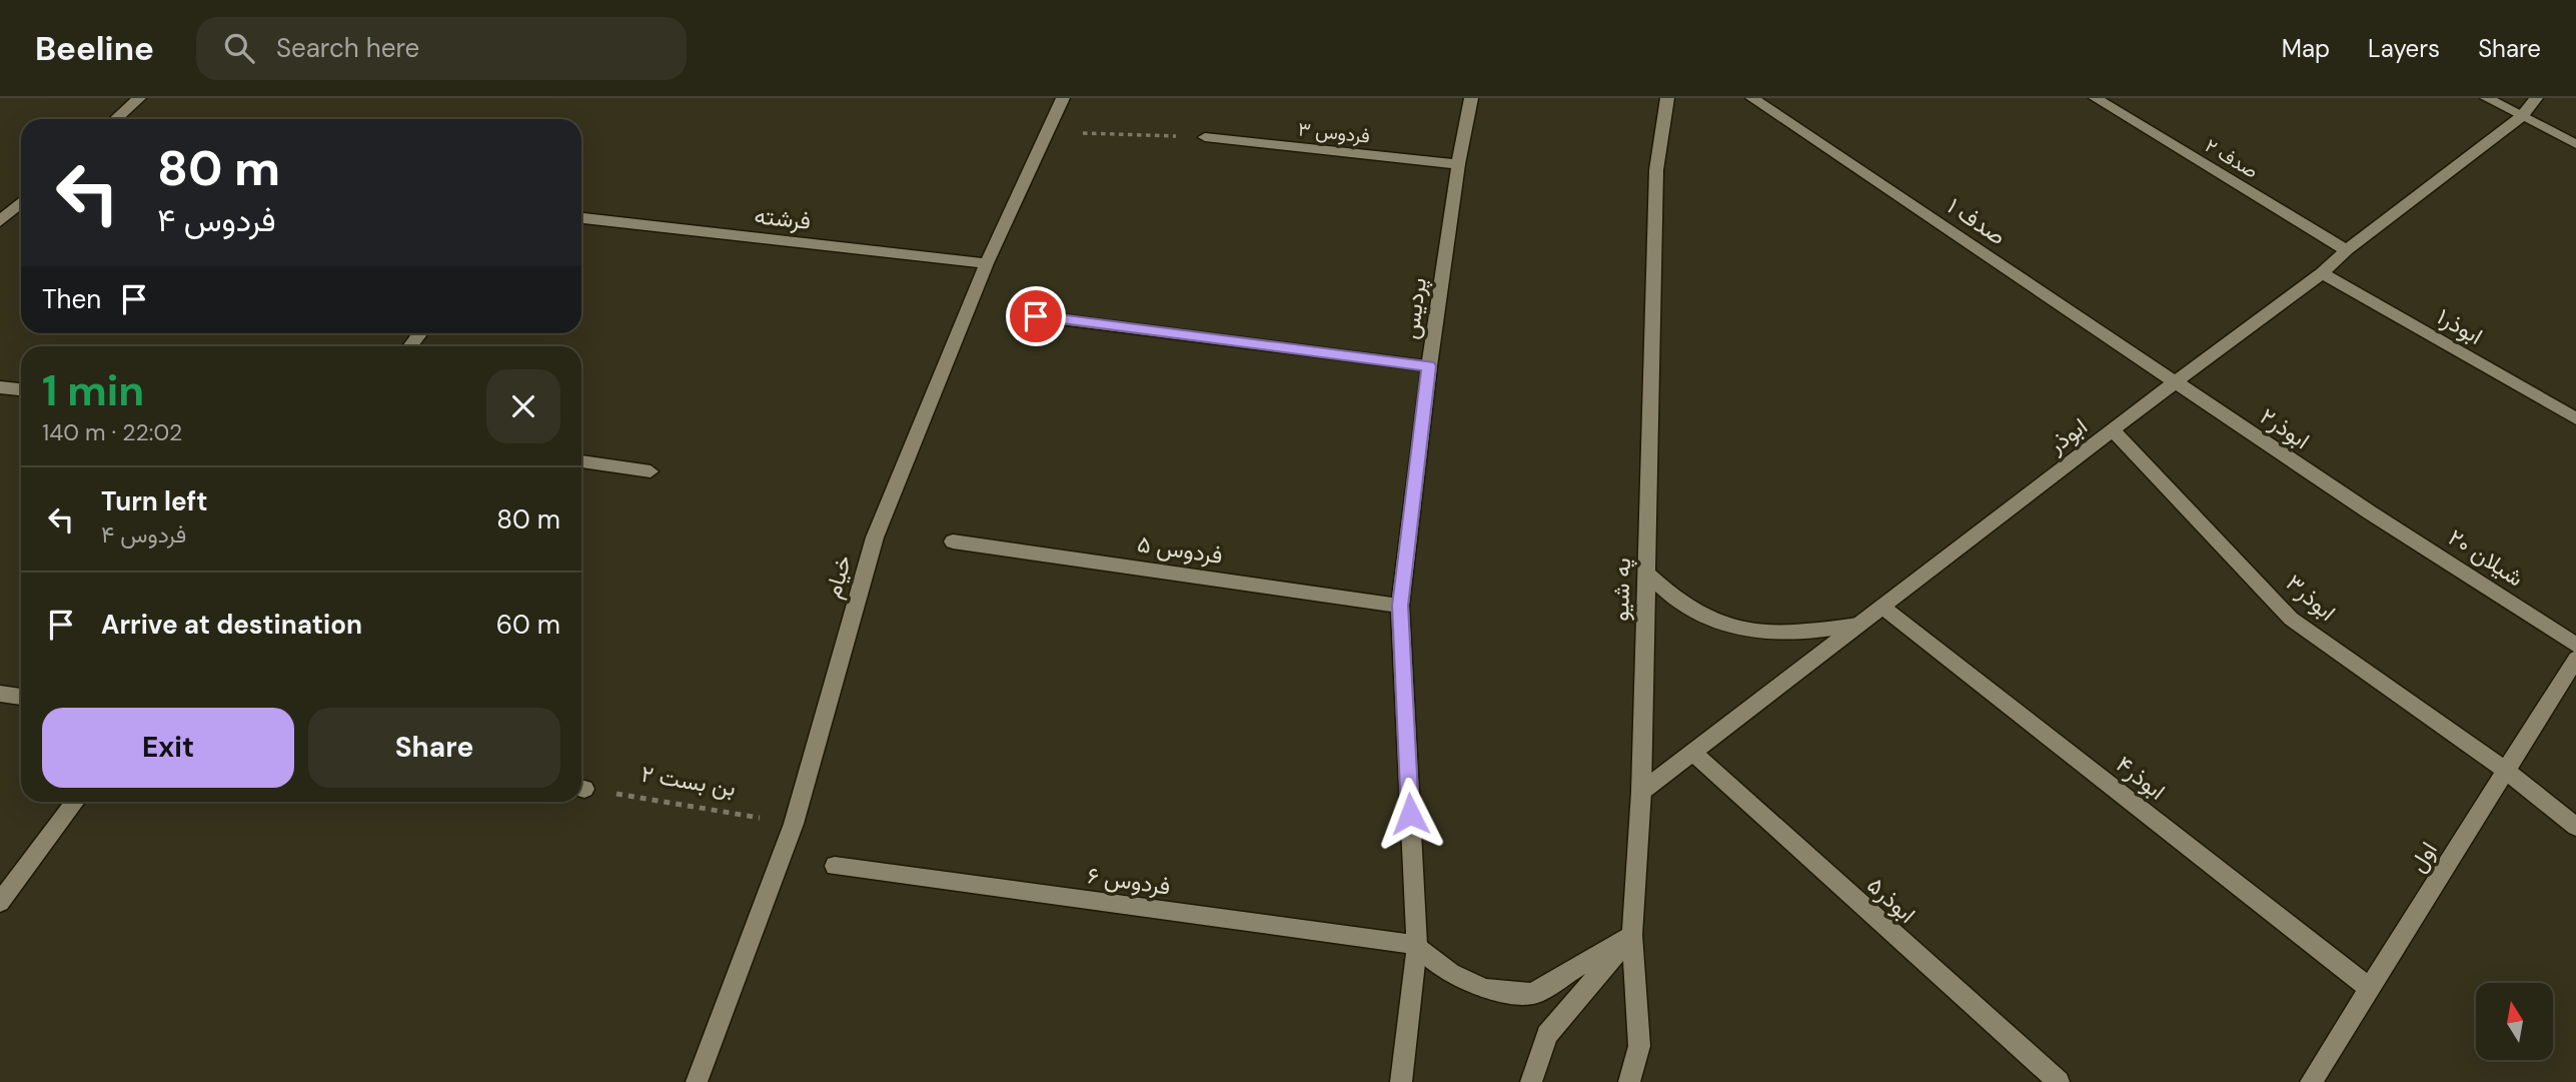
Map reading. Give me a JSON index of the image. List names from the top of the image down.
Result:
{
  "streets": {
    "street": [
      "فردوس ۳",
      "صدف ۲",
      "فرشته",
      "صدف ۱",
      "پردیس",
      "ابوذر۱",
      "ابوذر۲",
      "ابوذر",
      "فردوس ۵",
      "شیلان ۲۰",
      "خیام",
      "په شیو",
      "ابوذر۳",
      "ابوذر۴",
      "اول",
      "فردوس ۶",
      "ابوذر۵"
    ],
    "path": ["بن بست ۲"]
  },
  "crossings": [
    ["فردوس ۳", "پردیس"],
    ["صدف ۲", "ابوذر"],
    ["فرشته", "خیام"],
    ["صدف ۱", "ابوذر۲"],
    ["صدف ۱", "ابوذر"],
    ["پردیس", "فردوس ۵"],
    ["پردیس", "فردوس ۶"],
    ["ابوذر۱", "ابوذر"],
    ["ابوذر۲", "ابوذر"],
    ["ابوذر۲", "شیلان ۲۰"],
    ["ابوذر", "په شیو"],
    ["ابوذر", "ابوذر۳"],
    ["ابوذر", "ابوذر۴"],
    ["ابوذر", "ابوذر۵"],
    ["خیام", "بن بست ۲"],
    ["ابوذر۳", "اول"],
    ["ابوذر۴", "اول"]
  ],
  "north": "top",
  "page": {
    "header": "Beeline",
    "search": "Search here",
    "nav": ["Map", "Layers", "Share"],
    "turn": ["80 m", "فردوس ۴"],
    "then": "Then",
    "heading": ["1 min", "140 m · 22:02"],
    "list": [
      {
        "name": "Turn left",
        "note": "فردوس ۴",
        "value": "80 m"
      },
      {
        "name": "Arrive at destination",
        "value": "60 m"
      }
    ],
    "buttons": ["Exit", "Share"]
  }
}
